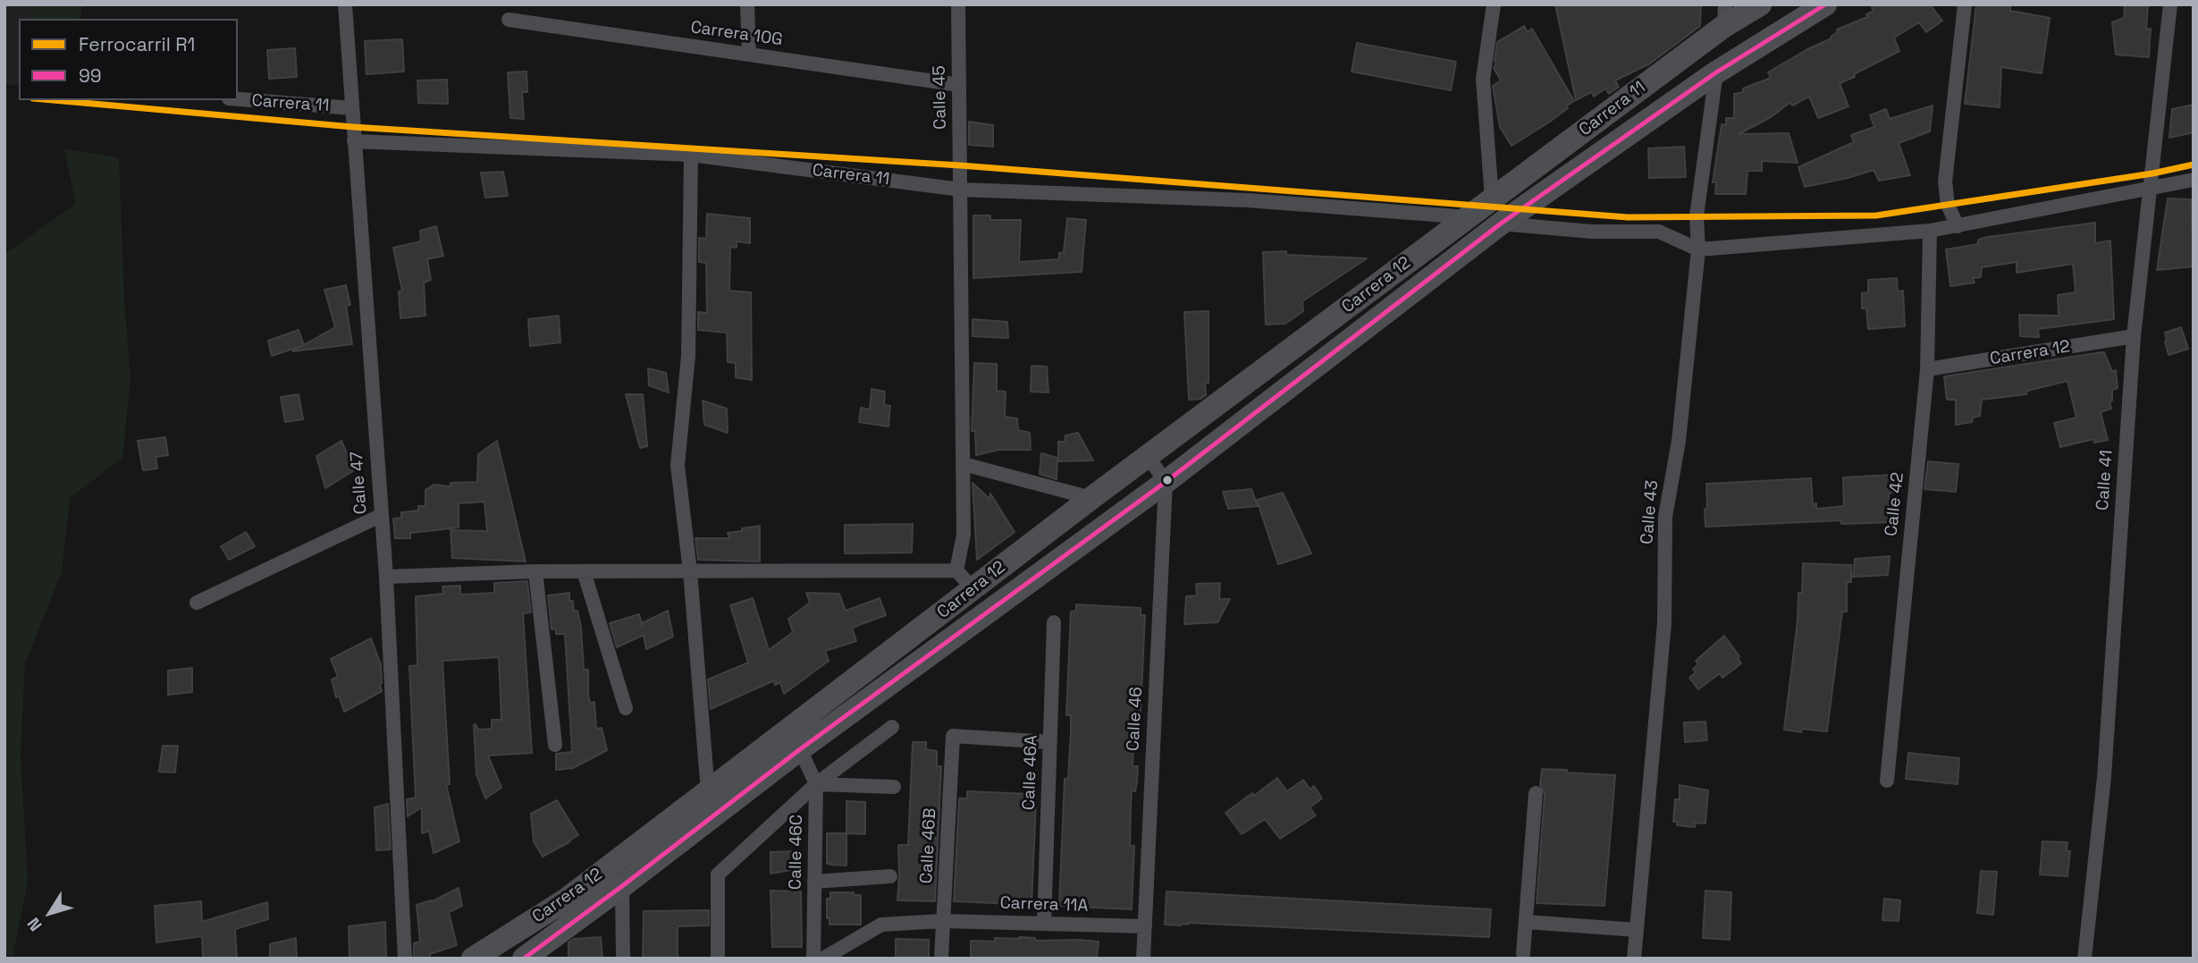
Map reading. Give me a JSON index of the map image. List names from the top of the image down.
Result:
{
  "streets": {
    "main road": ["Carrera 11", "Carrera 12"],
    "street": [
      "Carrera 10G",
      "Calle 45",
      "Calle 41",
      "Calle 47",
      "Calle 42",
      "Calle 43",
      "Calle 46",
      "Calle 46A",
      "Calle 46B",
      "Calle 46C",
      "Carrera 11A"
    ]
  },
  "crossings": [
    ["Carrera 10G", "Calle 45"],
    ["Calle 45", "Carrera 11"],
    ["Carrera 11", "Carrera 12"],
    ["Carrera 11", "Calle 47"],
    ["Carrera 11", "Calle 43"],
    ["Carrera 12", "Calle 41"],
    ["Carrera 12", "Calle 42"],
    ["Carrera 12", "Calle 46"],
    ["Carrera 12", "Calle 46C"],
    ["Calle 46", "Carrera 11A"],
    ["Calle 46A", "Calle 46B"],
    ["Calle 46A", "Carrera 11A"],
    ["Calle 46B", "Carrera 11A"]
  ],
  "lines": ["transit line 99", "rail line R1"],
  "legend": ["Ferrocarril R1", "99"],
  "north": "bottom left"
}
